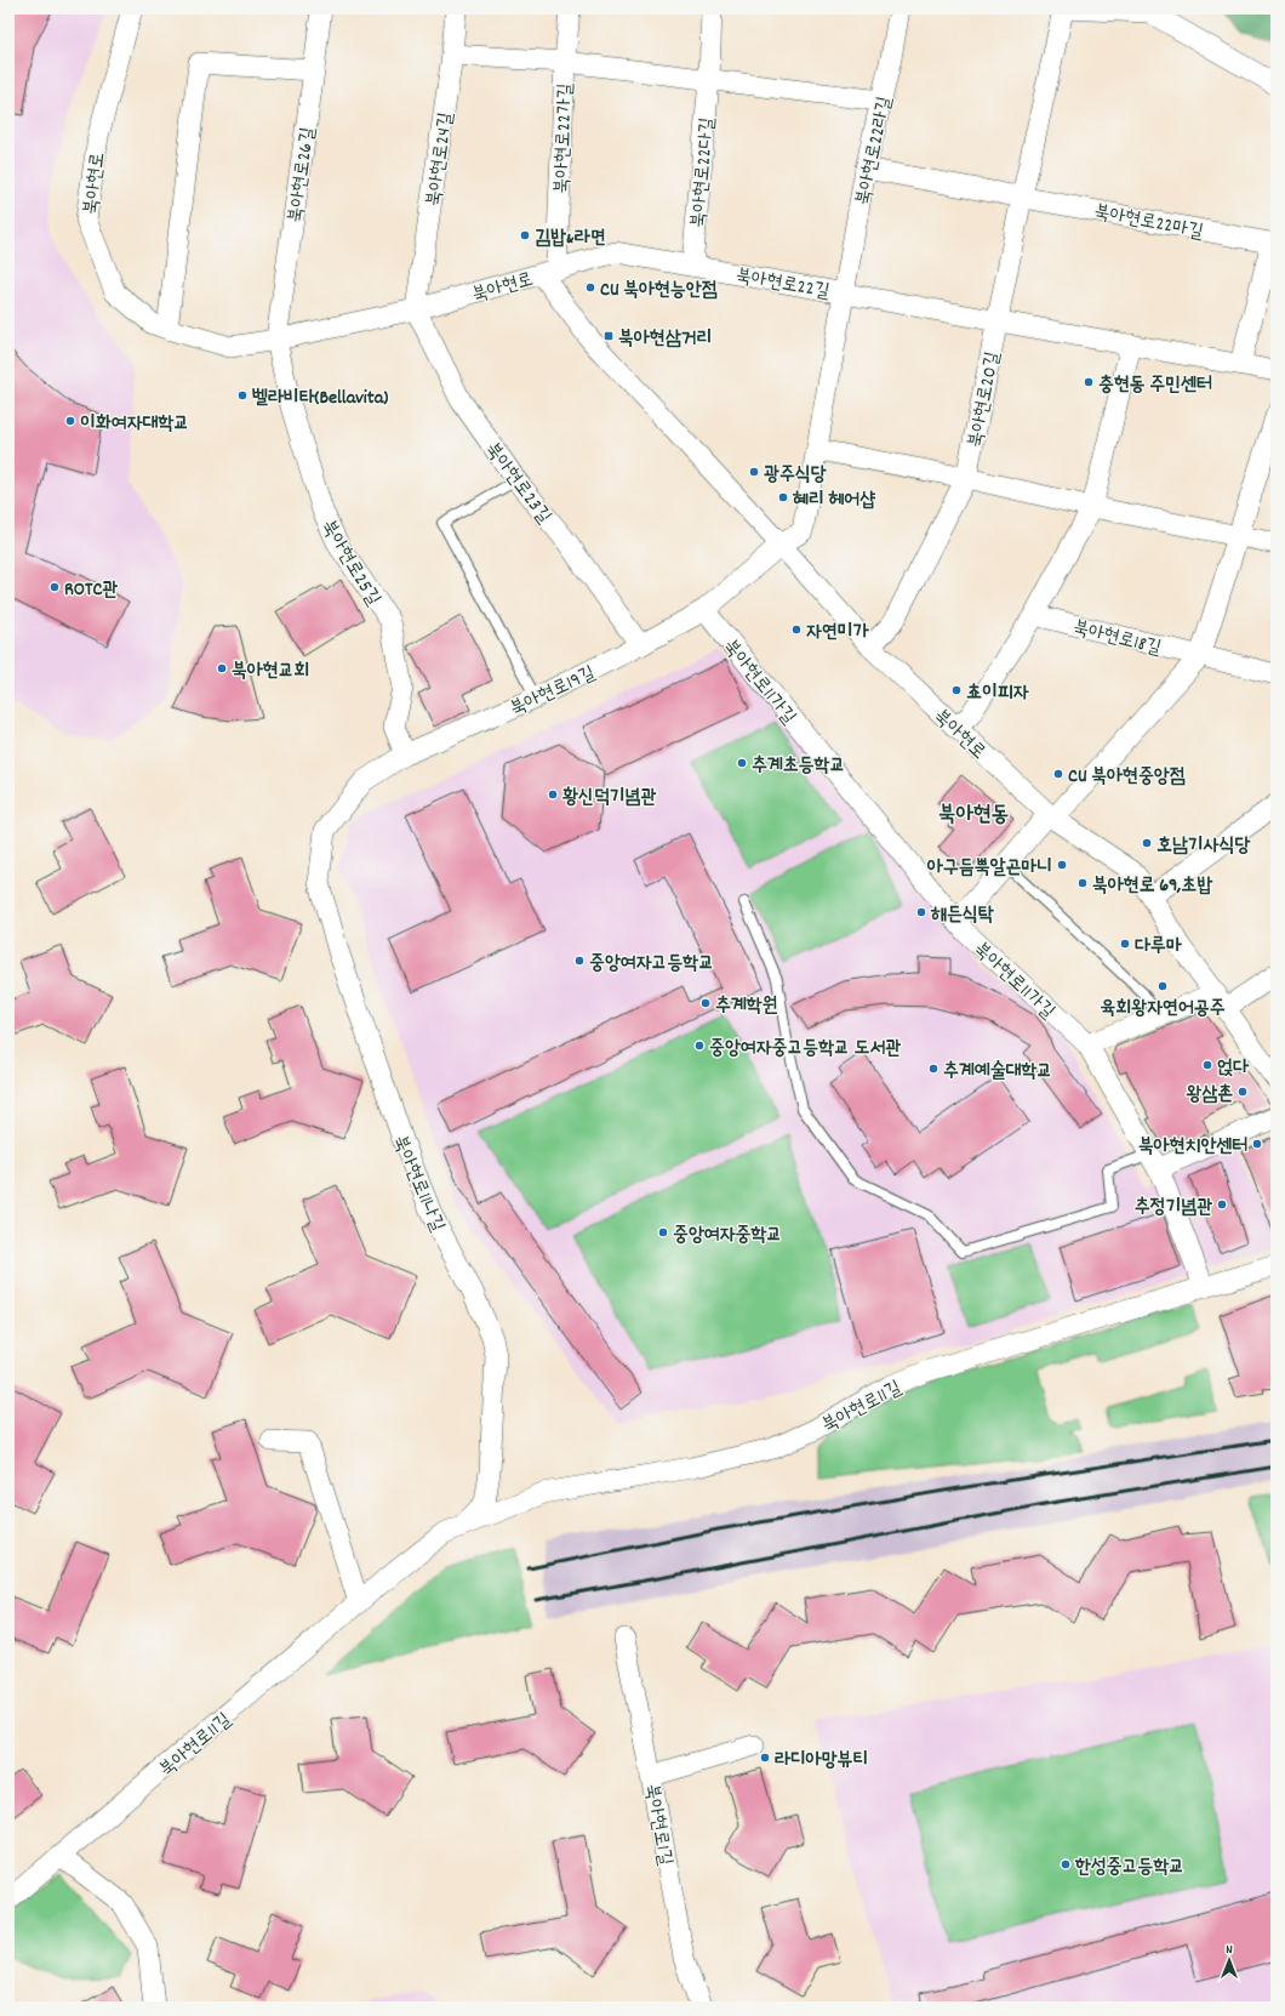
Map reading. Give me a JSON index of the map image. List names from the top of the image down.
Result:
{
  "streets": {
    "street": [
      "북아현로22가길",
      "북아현로22라길",
      "북아현로24길",
      "북아현로22다길",
      "북아현로26길",
      "북아현로",
      "북아현로22마길",
      "북아현로22길",
      "북아현로20길",
      "북아현로23길",
      "북아현로25길",
      "북아현로18길",
      "북아현로11가길",
      "북아현로19길",
      "북아현로11나길",
      "북아현로11길",
      "북아현로1길"
    ]
  },
  "crossings": [
    ["북아현로22가길", "북아현로"],
    ["북아현로22가길", "북아현로22길"],
    ["북아현로22라길", "북아현로22마길"],
    ["북아현로22라길", "북아현로22길"],
    ["북아현로24길", "북아현로"],
    ["북아현로24길", "북아현로23길"],
    ["북아현로22다길", "북아현로22길"],
    ["북아현로26길", "북아현로"],
    ["북아현로26길", "북아현로25길"],
    ["북아현로", "북아현로22길"],
    ["북아현로", "북아현로23길"],
    ["북아현로", "북아현로25길"],
    ["북아현로", "북아현로19길"],
    ["북아현로22길", "북아현로20길"],
    ["북아현로23길", "북아현로19길"],
    ["북아현로25길", "북아현로19길"],
    ["북아현로11가길", "북아현로19길"],
    ["북아현로11가길", "북아현로11길"],
    ["북아현로19길", "북아현로11나길"],
    ["북아현로11나길", "북아현로11길"]
  ],
  "districts": ["북아현동"],
  "places": {
    "other": [
      "김밥&라면",
      "CU 북아현능안점",
      "충현동 주민센터",
      "벨라비타(Bellavita)",
      "이화여자대학교",
      "광주식당",
      "혜리 헤어샵",
      "ROTC관",
      "자연미가",
      "북아현교회",
      "쵸이피자",
      "추계초등학교",
      "CU 북아현중앙점",
      "황신덕기념관",
      "호남기사식당",
      "아구듬뿍알곤마니",
      "북아현로 69,초밥",
      "해든식탁",
      "다루마",
      "중앙여자고등학교",
      "육회왕자연어공주",
      "추계학원",
      "중앙여자중고등학교 도서관",
      "얹다",
      "추계예술대학교",
      "왕삼촌",
      "북아현치안센터",
      "추정기념관",
      "중앙여자중학교",
      "라디아망뷰티",
      "한성중고등학교"
    ],
    "transit": ["북아현삼거리"]
  },
  "north": "top"
}
